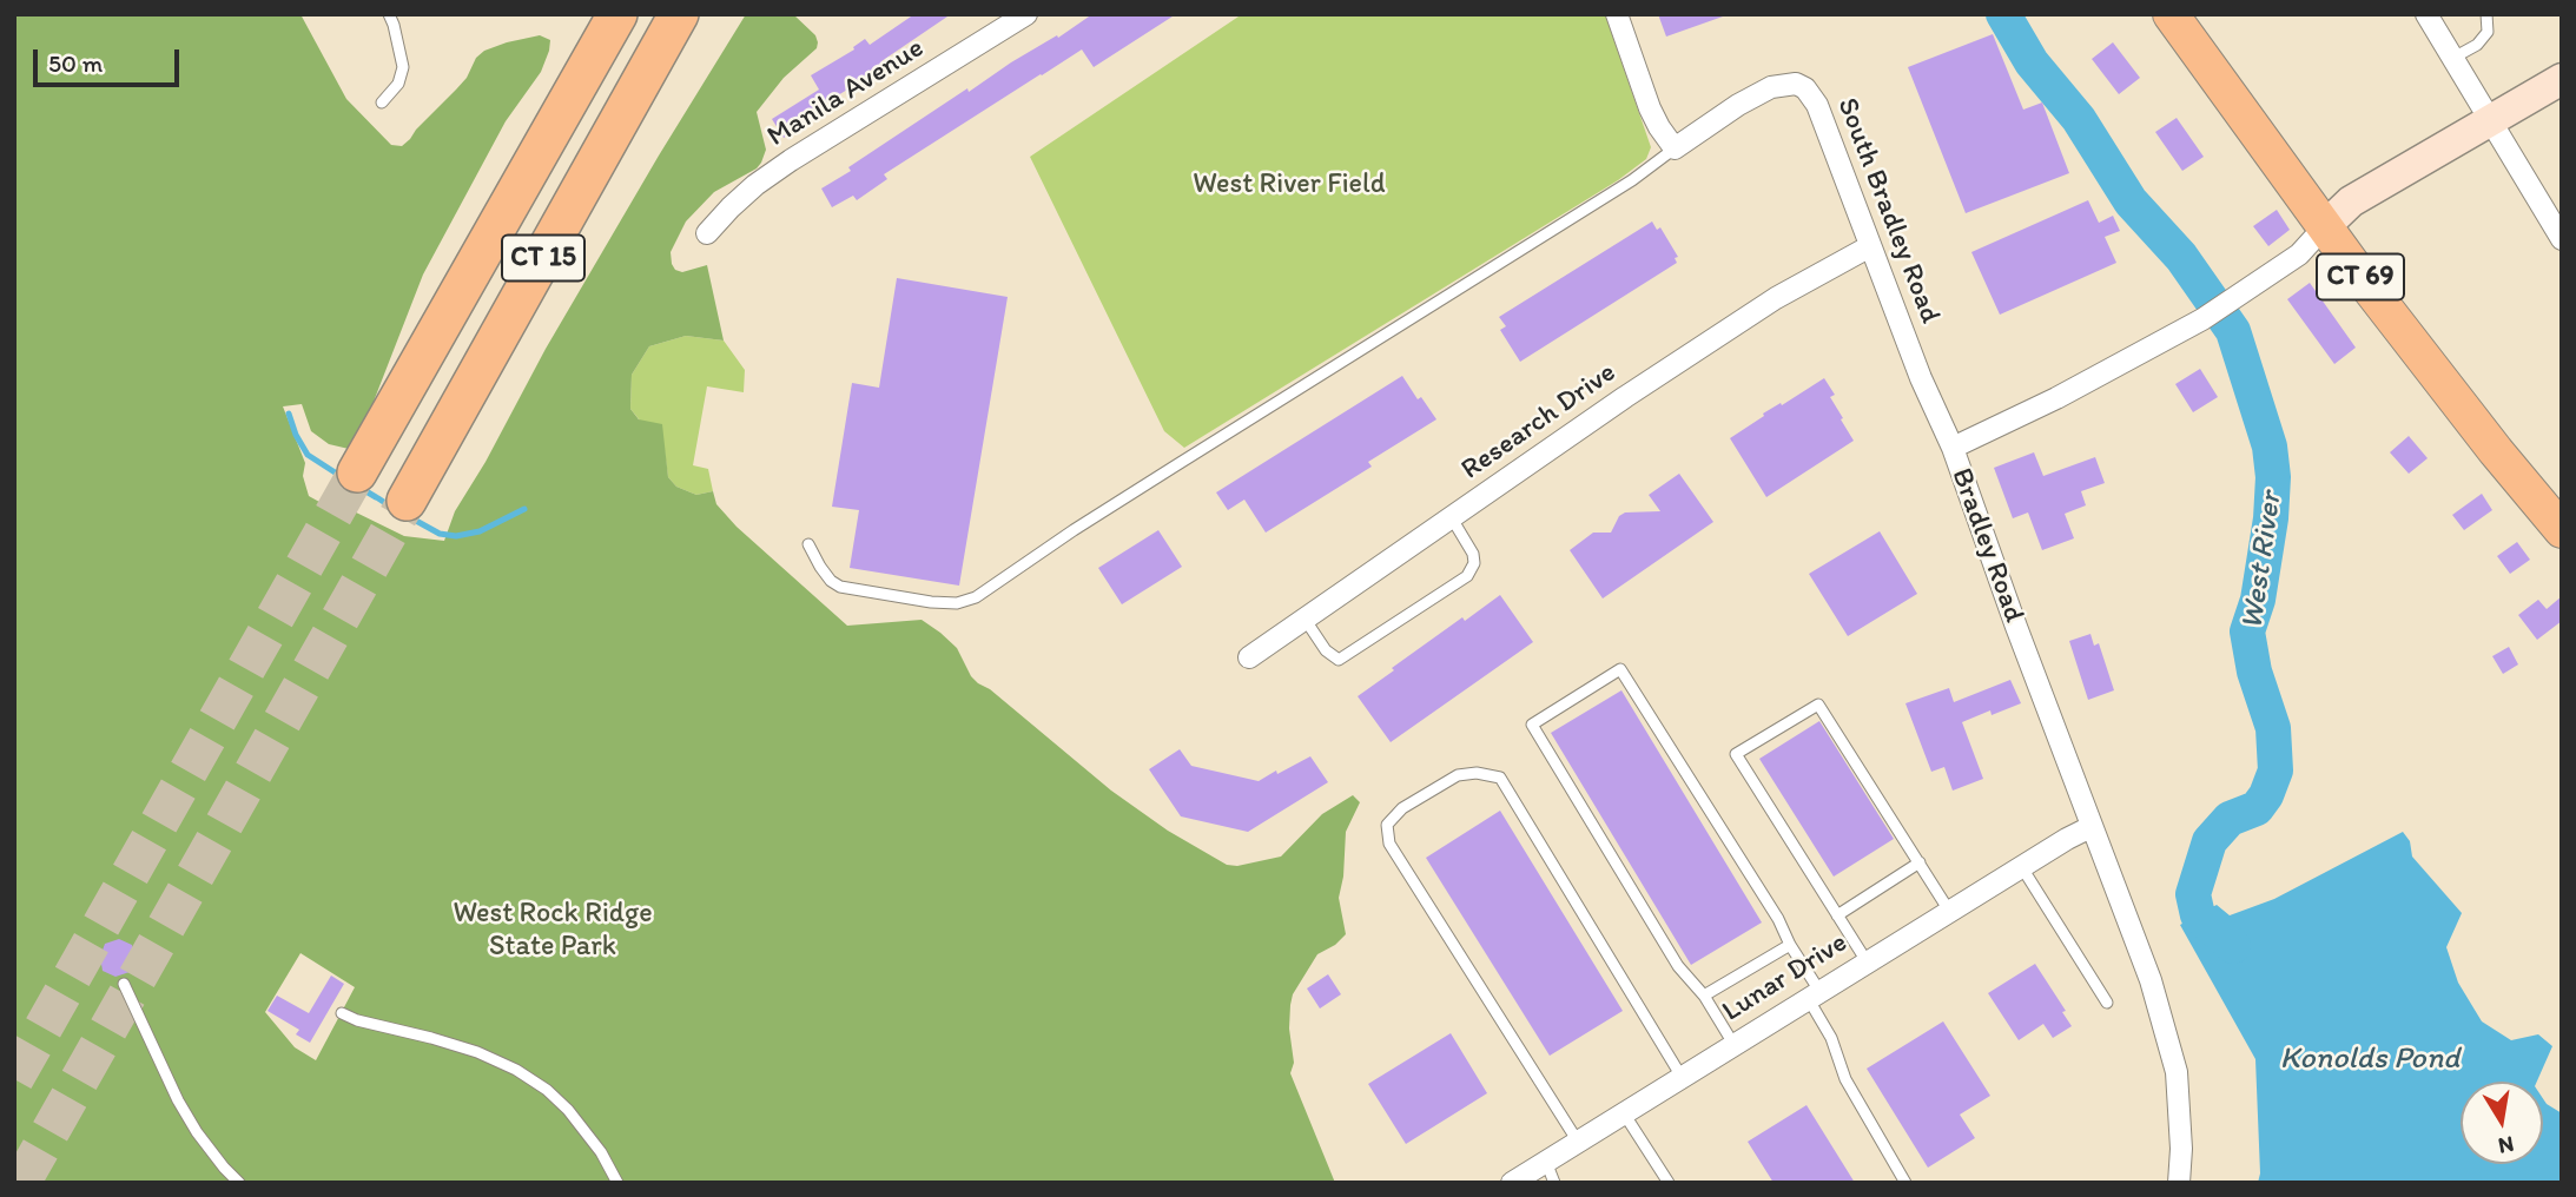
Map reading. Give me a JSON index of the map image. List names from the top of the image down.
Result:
{
  "streets": {
    "highway": ["CT 15"],
    "main road": ["CT 69"],
    "street": [
      "Manila Avenue",
      "South Bradley Road",
      "Research Drive",
      "Bradley Road",
      "Lunar Drive"
    ]
  },
  "crossings": [
    ["South Bradley Road", "Research Drive"],
    ["South Bradley Road", "Bradley Road"],
    ["CT 69", "Bradley Road"],
    ["Bradley Road", "Lunar Drive"]
  ],
  "water": ["West River", "Konolds Pond"],
  "parks": ["West River Field", "West Rock Ridge State Park"],
  "scale_bar": "50 m",
  "north": "bottom"
}
